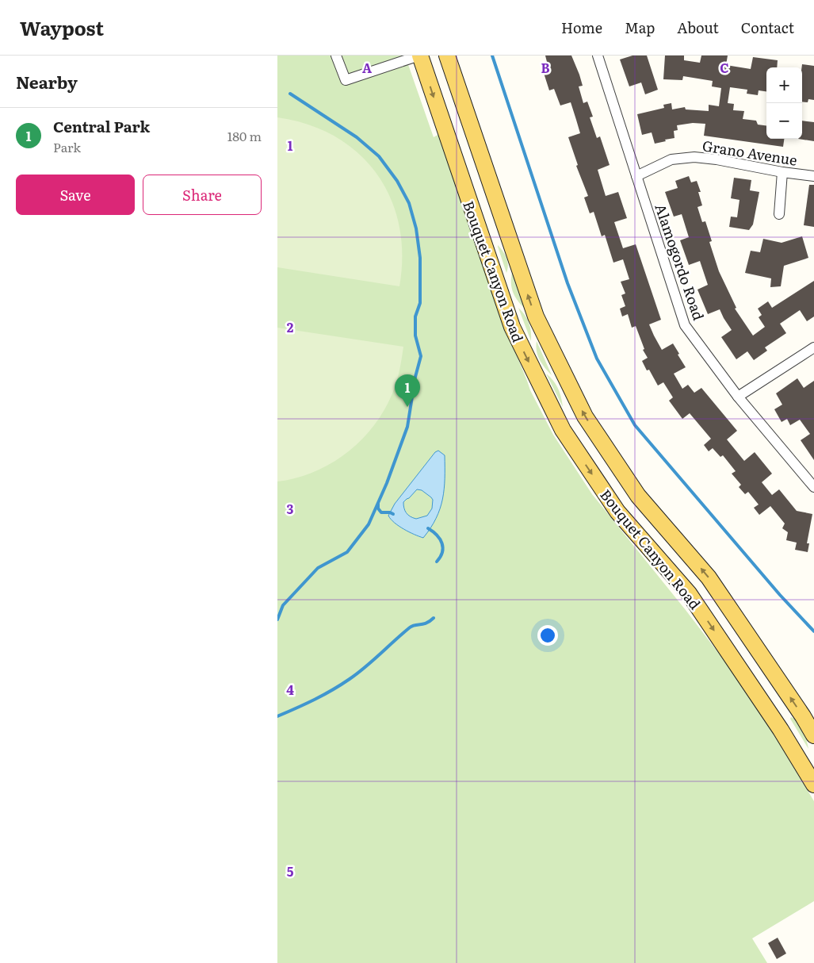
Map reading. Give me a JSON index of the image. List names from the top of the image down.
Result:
{
  "streets": {
    "main road": ["Bouquet Canyon Road"],
    "street": ["Grano Avenue", "Alamogordo Road"]
  },
  "crossings": [
    ["Grano Avenue", "Alamogordo Road"]
  ],
  "page": {
    "header": "Waypost",
    "nav": [
      "Home",
      "Map",
      "About",
      "Contact"
    ],
    "heading": "Nearby",
    "map_buttons": ["+", "−"],
    "list": [
      {
        "mark": "1",
        "name": "Central Park",
        "note": "Park",
        "value": "180 m"
      }
    ],
    "buttons": ["Save", "Share"],
    "pins": "1"
  },
  "grid": {
    "columns": ["A", "B", "C"],
    "rows": [
      "1",
      "2",
      "3",
      "4",
      "5"
    ]
  }
}
